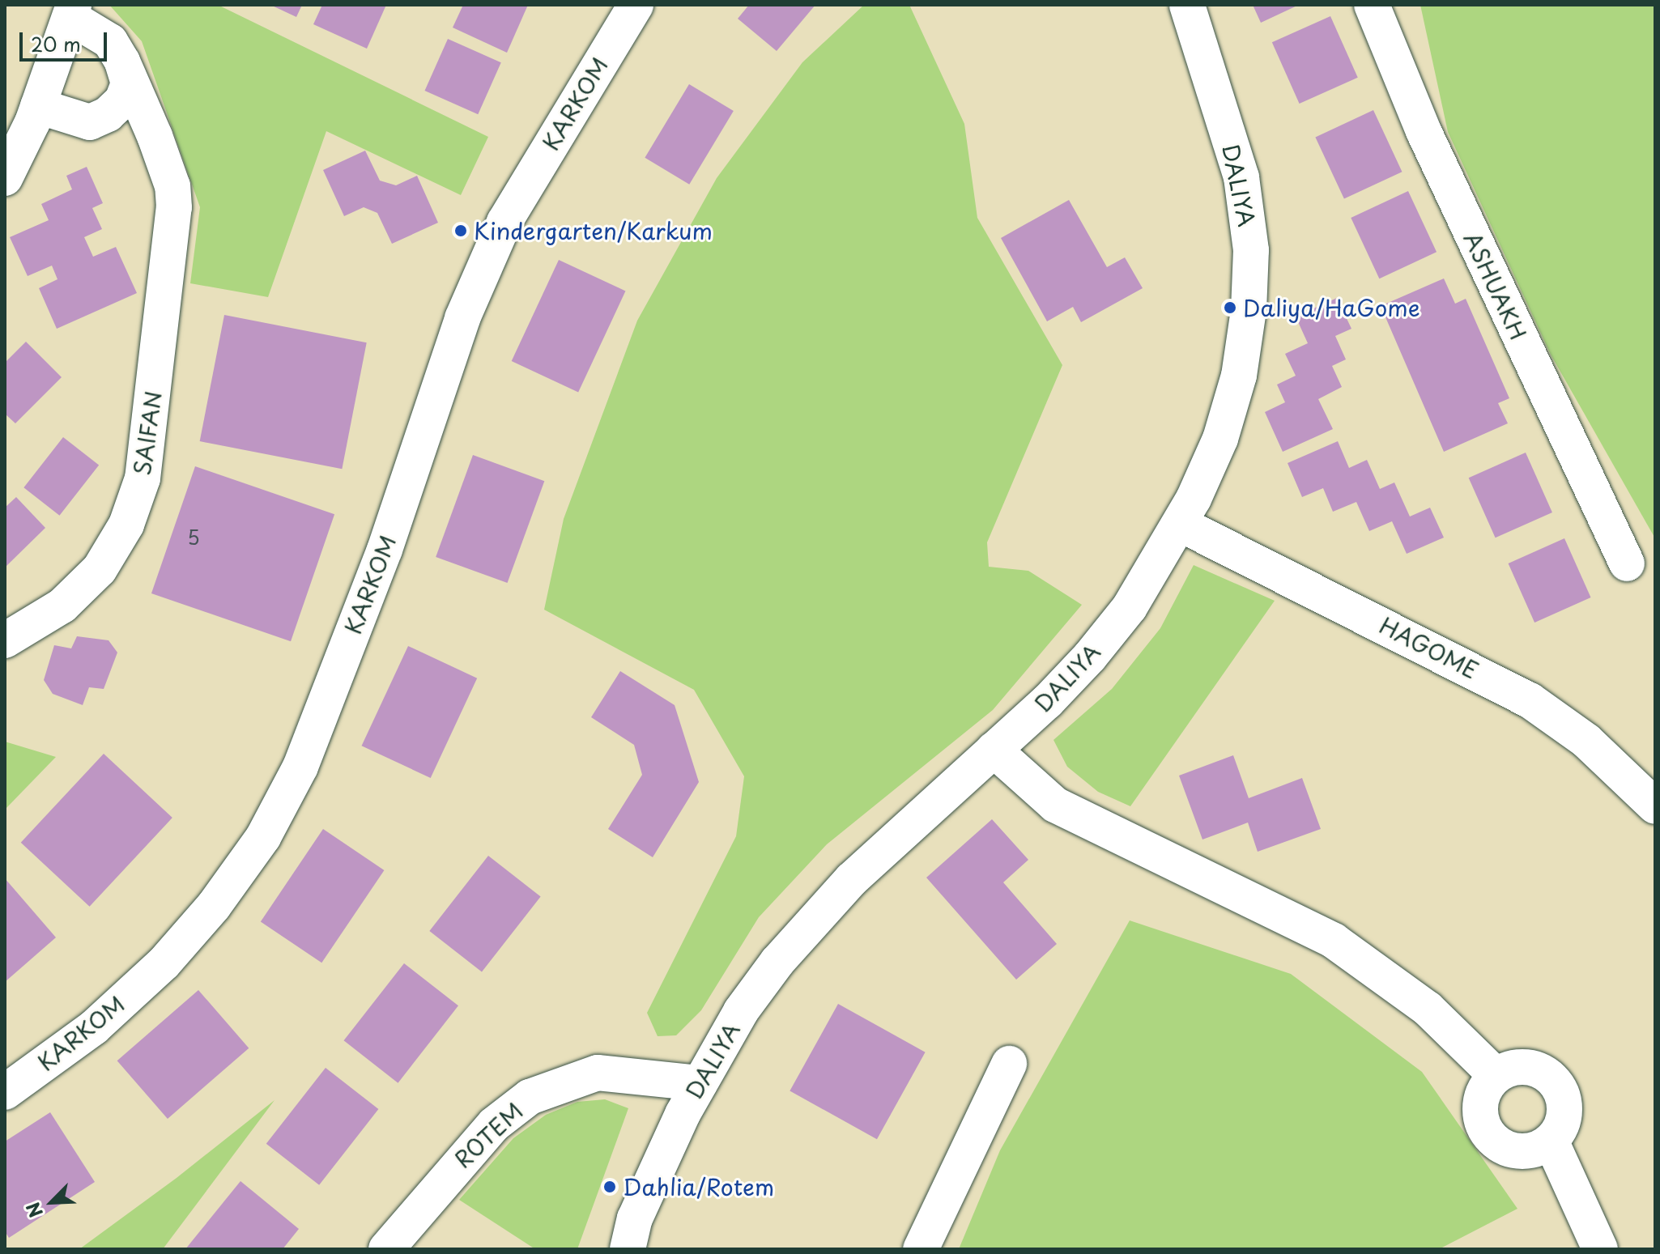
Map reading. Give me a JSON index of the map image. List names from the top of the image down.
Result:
{
  "streets": {
    "street": [
      "KARKOM",
      "DALIYA",
      "ASHUAKH",
      "SAIFAN",
      "HAGOME",
      "ROTEM"
    ]
  },
  "crossings": [
    ["DALIYA", "HAGOME"],
    ["DALIYA", "ROTEM"]
  ],
  "places": ["Kindergarten/Karkum", "Daliya/HaGome", "Dahlia/Rotem"],
  "house_numbers": ["5"],
  "scale_bar": "20 m",
  "north": "bottom left"
}
